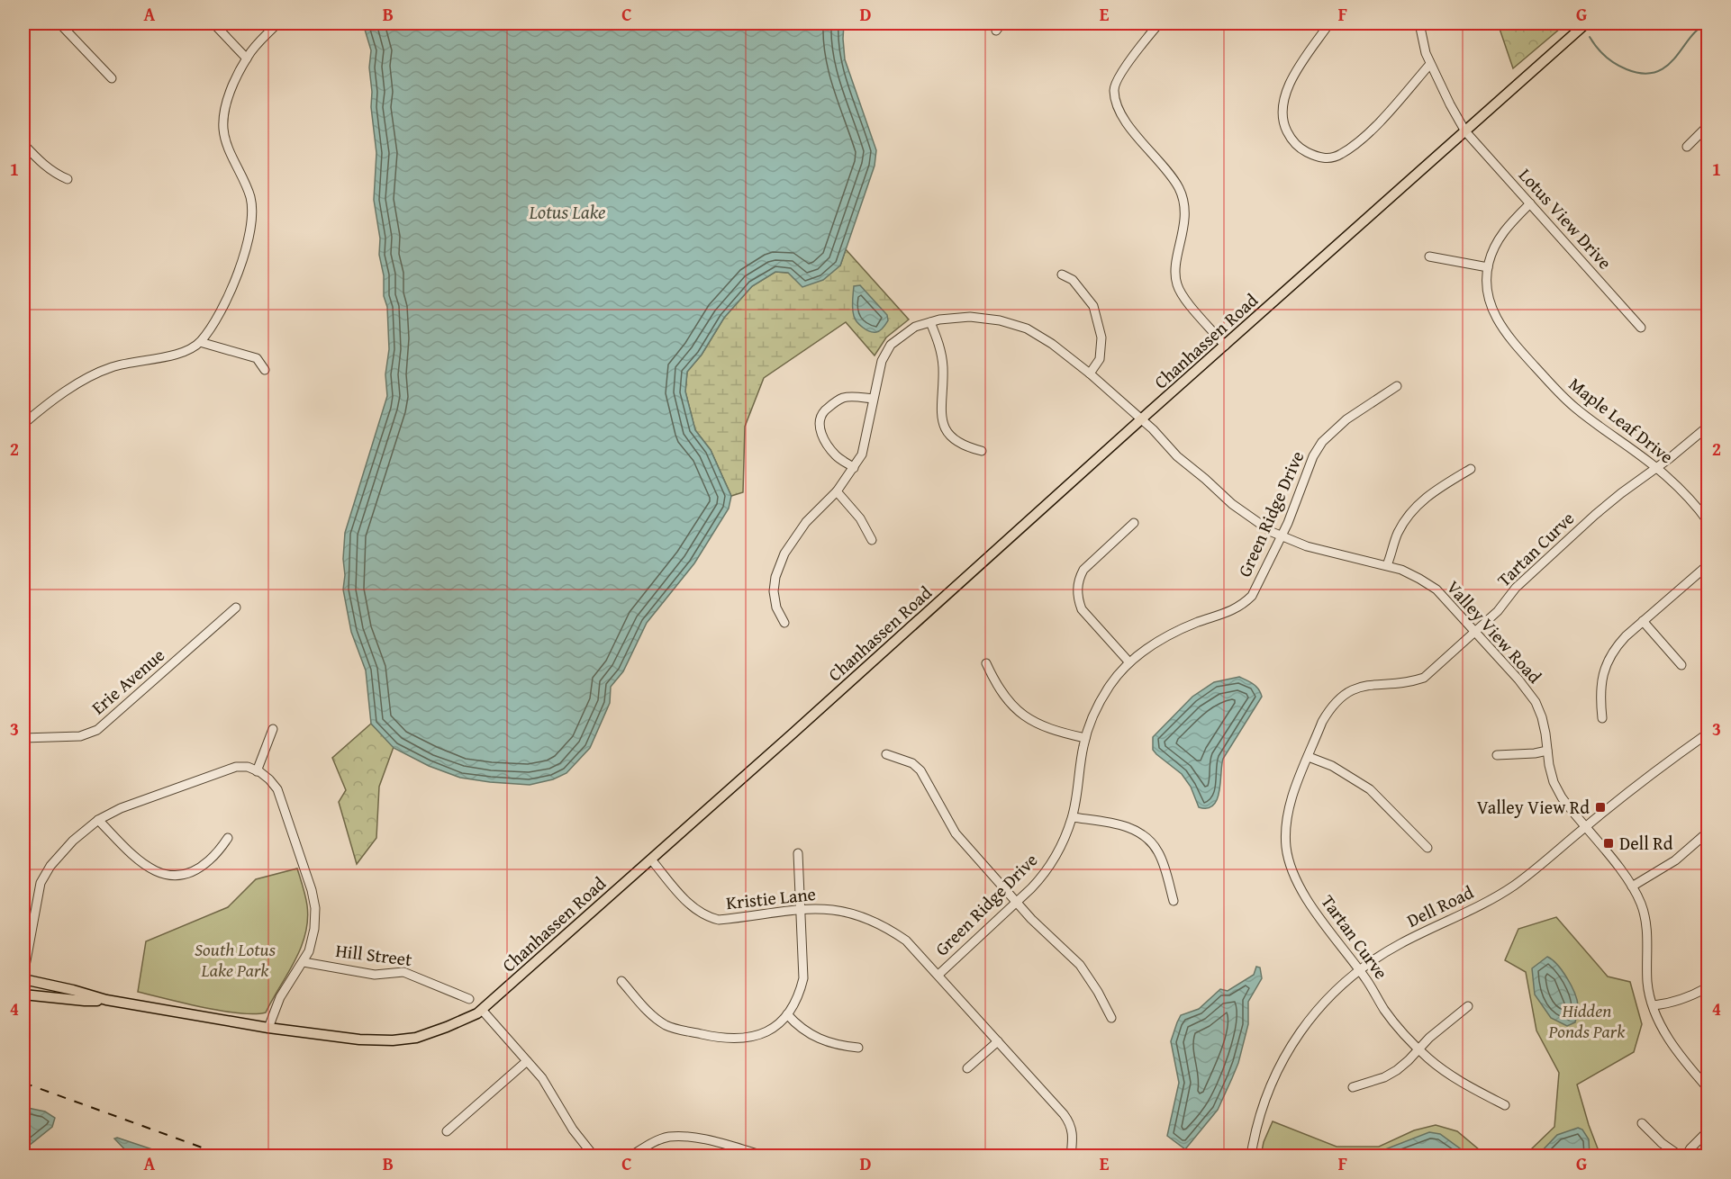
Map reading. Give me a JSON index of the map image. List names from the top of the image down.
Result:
{
  "streets": {
    "main road": ["Chanhassen Road"],
    "street": [
      "Lotus View Drive",
      "Maple Leaf Drive",
      "Green Ridge Drive",
      "Tartan Curve",
      "Valley View Road",
      "Erie Avenue",
      "Kristie Lane",
      "Dell Road",
      "Hill Street"
    ]
  },
  "crossings": [
    ["Lotus View Drive", "Chanhassen Road"],
    ["Lotus View Drive", "Maple Leaf Drive"],
    ["Chanhassen Road", "Valley View Road"],
    ["Chanhassen Road", "Kristie Lane"],
    ["Maple Leaf Drive", "Tartan Curve"],
    ["Green Ridge Drive", "Valley View Road"],
    ["Green Ridge Drive", "Kristie Lane"],
    ["Tartan Curve", "Valley View Road"],
    ["Tartan Curve", "Dell Road"],
    ["Valley View Road", "Dell Road"]
  ],
  "water": ["Lotus Lake"],
  "parks": ["South Lotus Lake Park", "Hidden Ponds Park"],
  "places": {
    "transit": ["Valley View Rd", "Dell Rd"]
  },
  "grid": {
    "columns": [
      "A",
      "B",
      "C",
      "D",
      "E",
      "F",
      "G"
    ],
    "rows": [
      "1",
      "2",
      "3",
      "4"
    ]
  }
}
